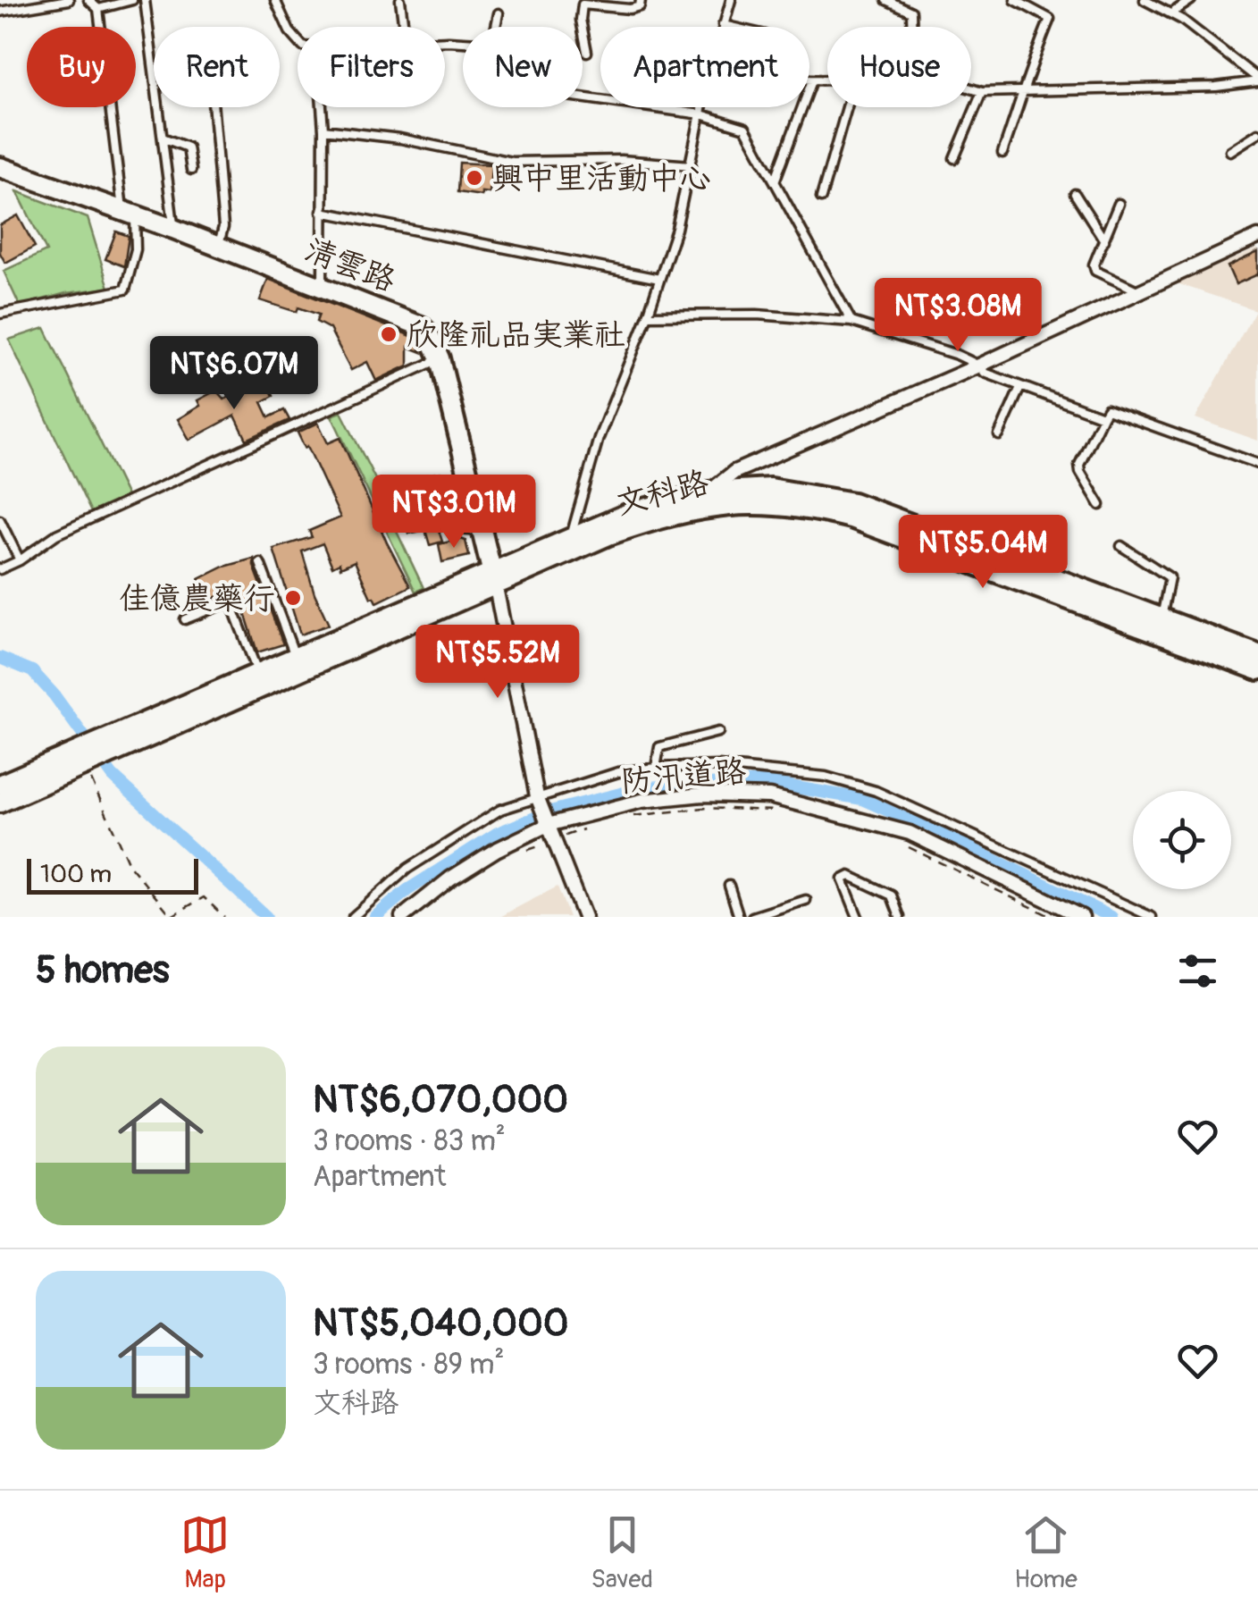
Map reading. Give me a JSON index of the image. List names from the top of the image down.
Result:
{
  "streets": {
    "main road": ["清雲路", "文科路"],
    "street": ["防汛道路"]
  },
  "crossings": [
    ["清雲路", "文科路"]
  ],
  "places": ["興中里活動中心", "欣隆礼品実業社", "佳億農藥行"],
  "scale_bar": "100 m",
  "page": {
    "chip": [
      "Buy",
      "Rent",
      "Filters",
      "New",
      "Apartment",
      "House"
    ],
    "price": [
      "NT$3.08M",
      "NT$6.07M",
      "NT$3.01M",
      "NT$5.04M",
      "NT$5.52M"
    ],
    "scale": "100 m",
    "heading": "5 homes",
    "list": [
      {
        "name": "NT$6,070,000",
        "note": "3 rooms · 83 m² · Apartment"
      },
      {
        "name": "NT$5,040,000",
        "note": "3 rooms · 89 m² · 文科路"
      }
    ],
    "tabs": ["Map", "Saved", "Home"]
  }
}
